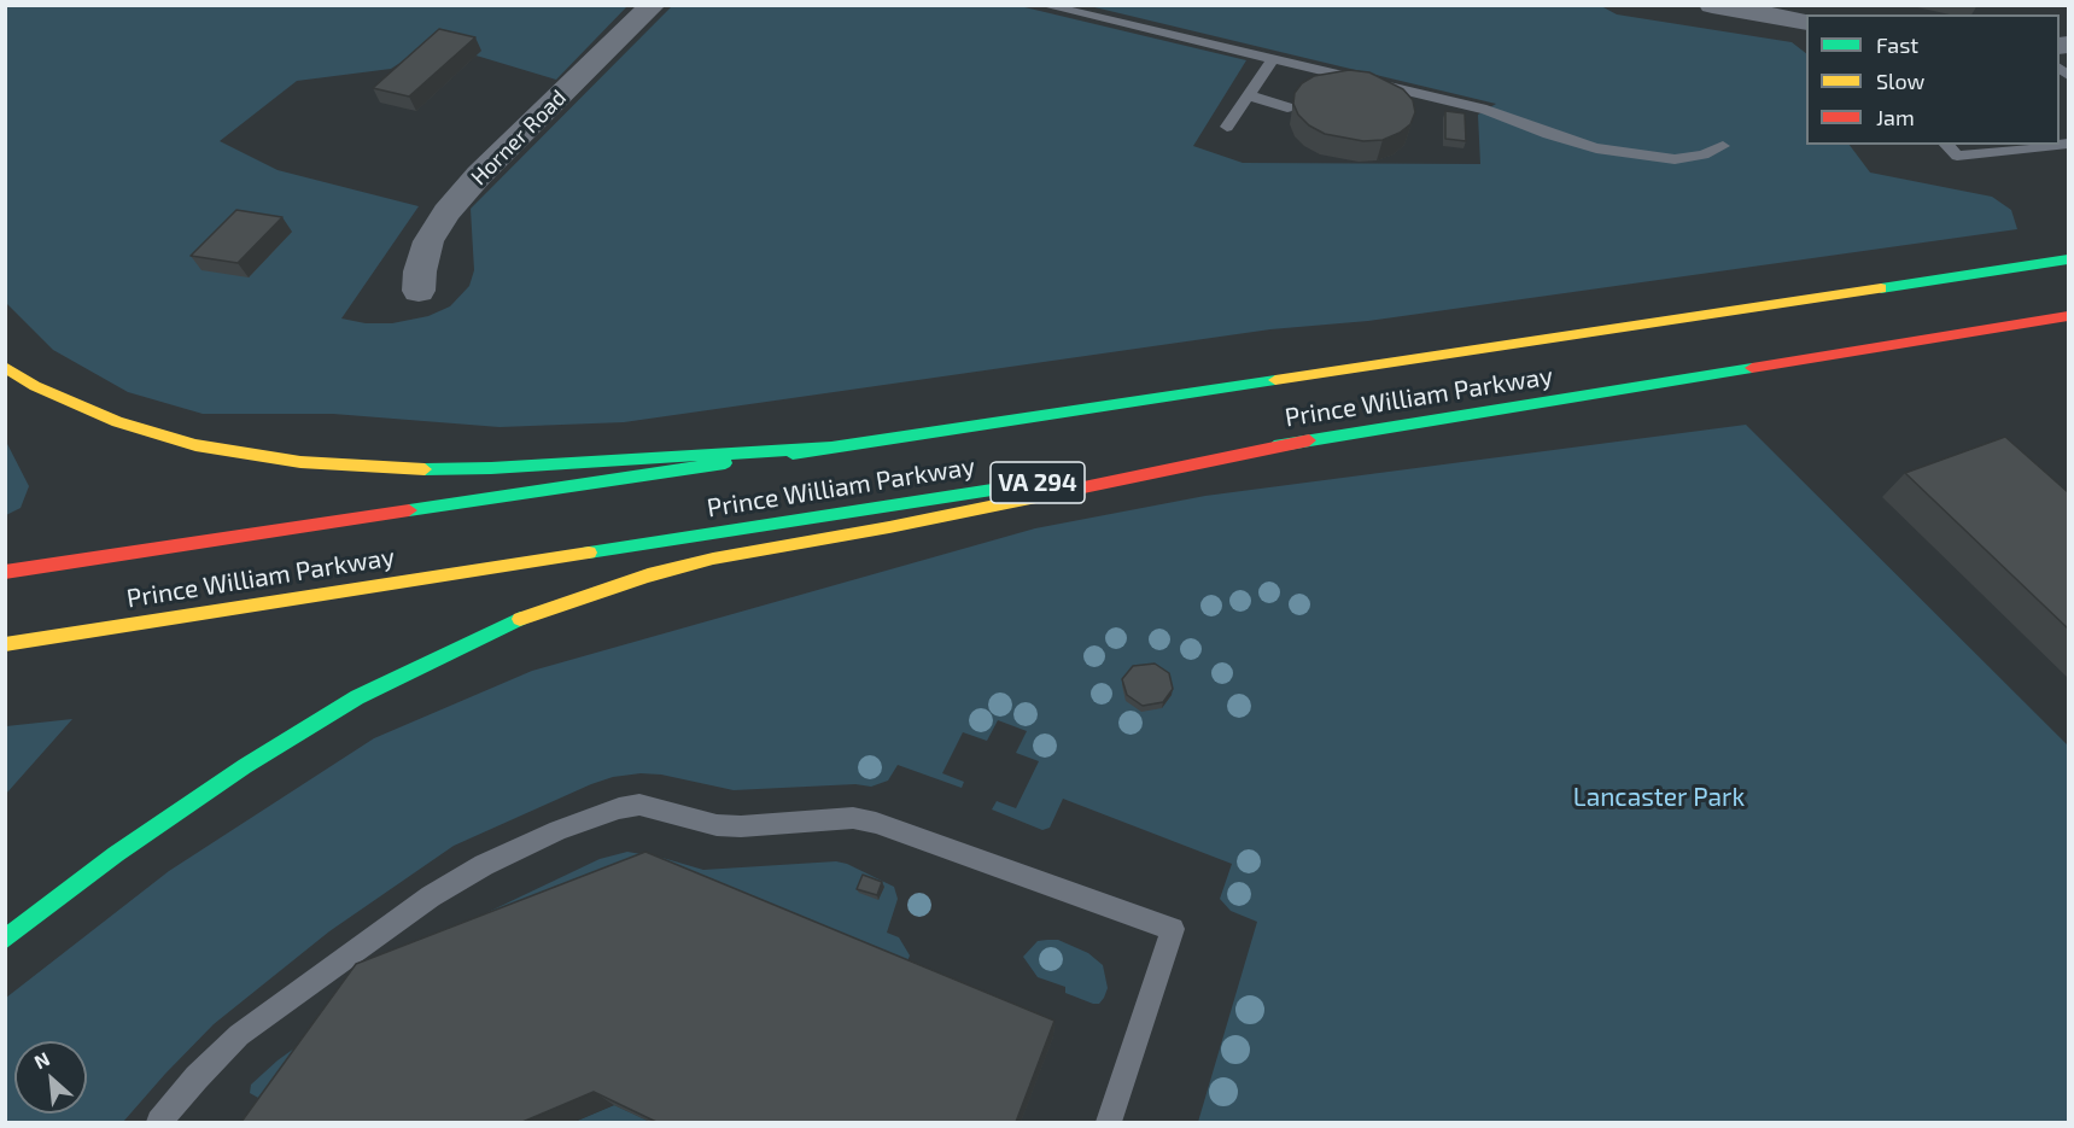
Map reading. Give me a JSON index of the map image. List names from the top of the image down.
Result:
{
  "streets": {
    "main road": ["Prince William Parkway", "VA 294"],
    "street": ["Horner Road"]
  },
  "parks": ["Lancaster Park"],
  "legend": ["Fast", "Slow", "Jam"],
  "north": "top left"
}
